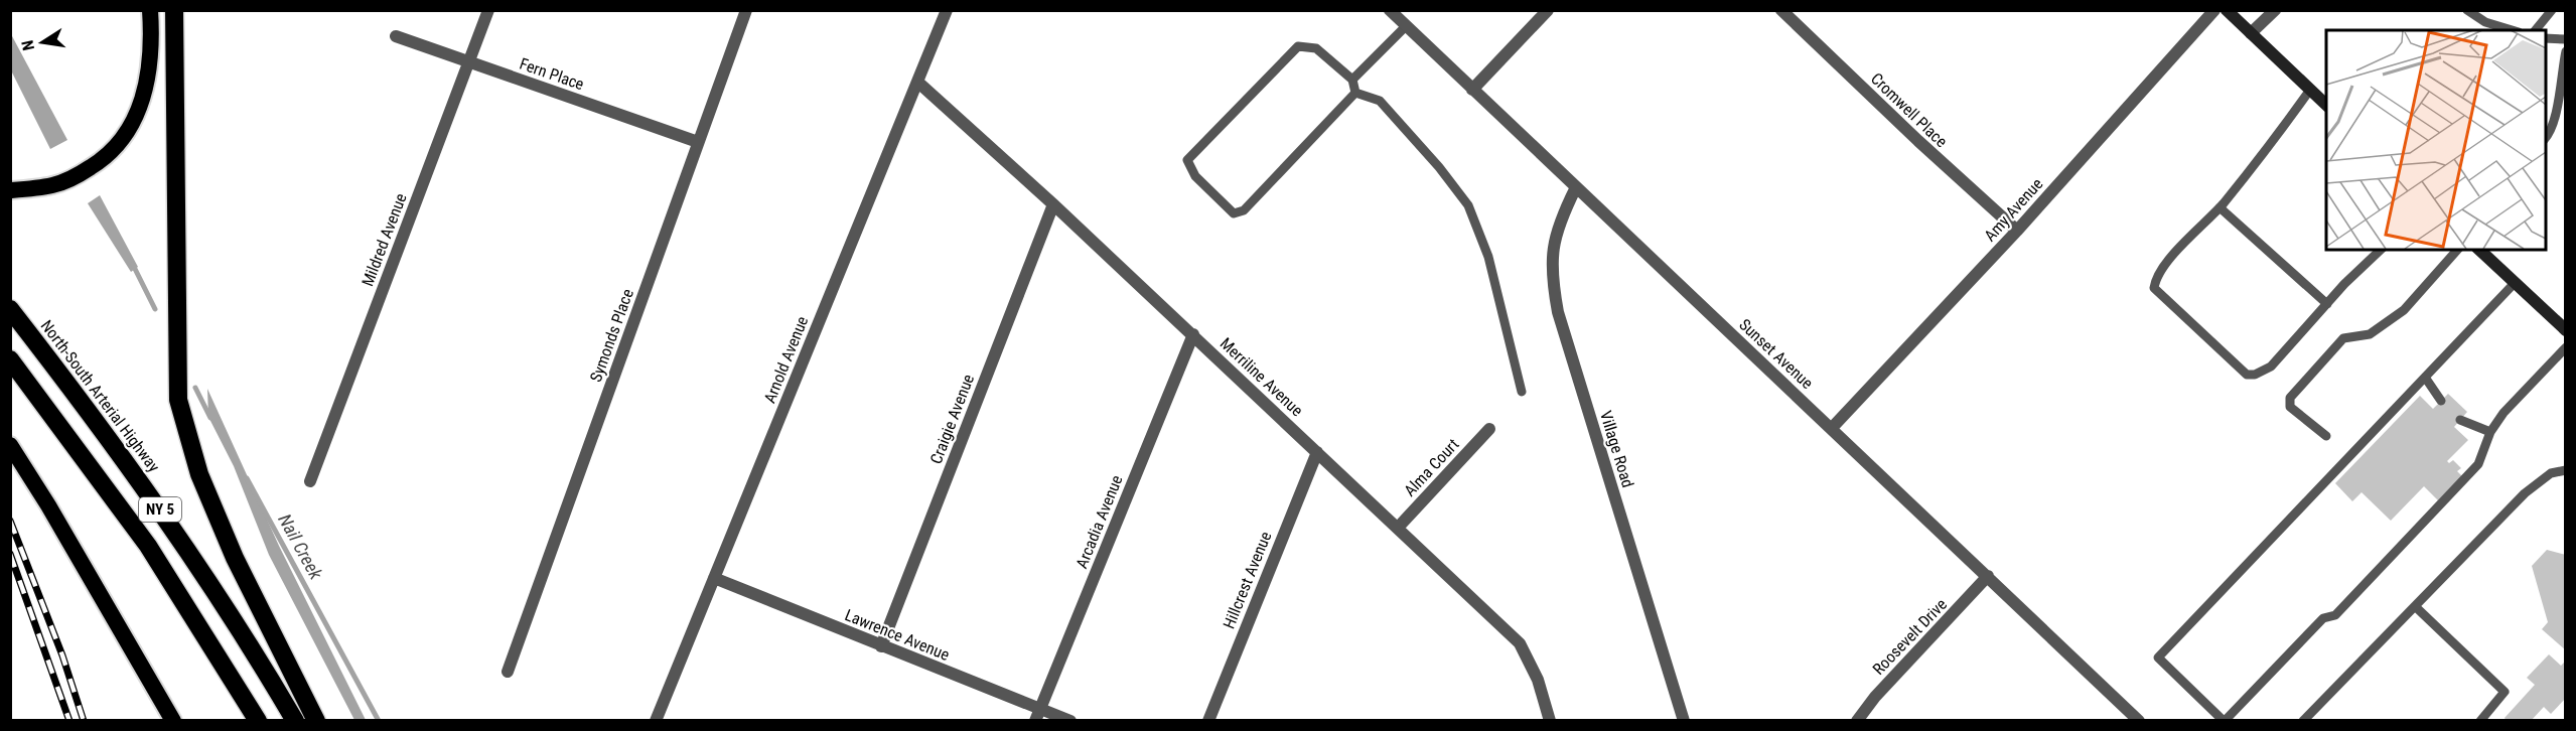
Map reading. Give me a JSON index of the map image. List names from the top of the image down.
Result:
{
  "streets": {
    "highway": ["North-South Arterial Highway", "NY 5"],
    "street": [
      "Fern Place",
      "Cromwell Place",
      "Amy Avenue",
      "Mildred Avenue",
      "Symonds Place",
      "Sunset Avenue",
      "Arnold Avenue",
      "Merriline Avenue",
      "Craigie Avenue",
      "Village Road",
      "Alma Court",
      "Arcadia Avenue",
      "Hillcrest Avenue",
      "Lawrence Avenue",
      "Roosevelt Drive"
    ]
  },
  "crossings": [
    ["Fern Place", "Mildred Avenue"],
    ["Fern Place", "Symonds Place"],
    ["Cromwell Place", "Amy Avenue"],
    ["Amy Avenue", "Sunset Avenue"],
    ["Sunset Avenue", "Village Road"],
    ["Sunset Avenue", "Roosevelt Drive"],
    ["Arnold Avenue", "Merriline Avenue"],
    ["Arnold Avenue", "Lawrence Avenue"],
    ["Merriline Avenue", "Craigie Avenue"],
    ["Merriline Avenue", "Alma Court"],
    ["Merriline Avenue", "Arcadia Avenue"],
    ["Merriline Avenue", "Hillcrest Avenue"],
    ["Craigie Avenue", "Lawrence Avenue"],
    ["Arcadia Avenue", "Lawrence Avenue"]
  ],
  "water": ["Nail Creek"],
  "north": "left"
}
